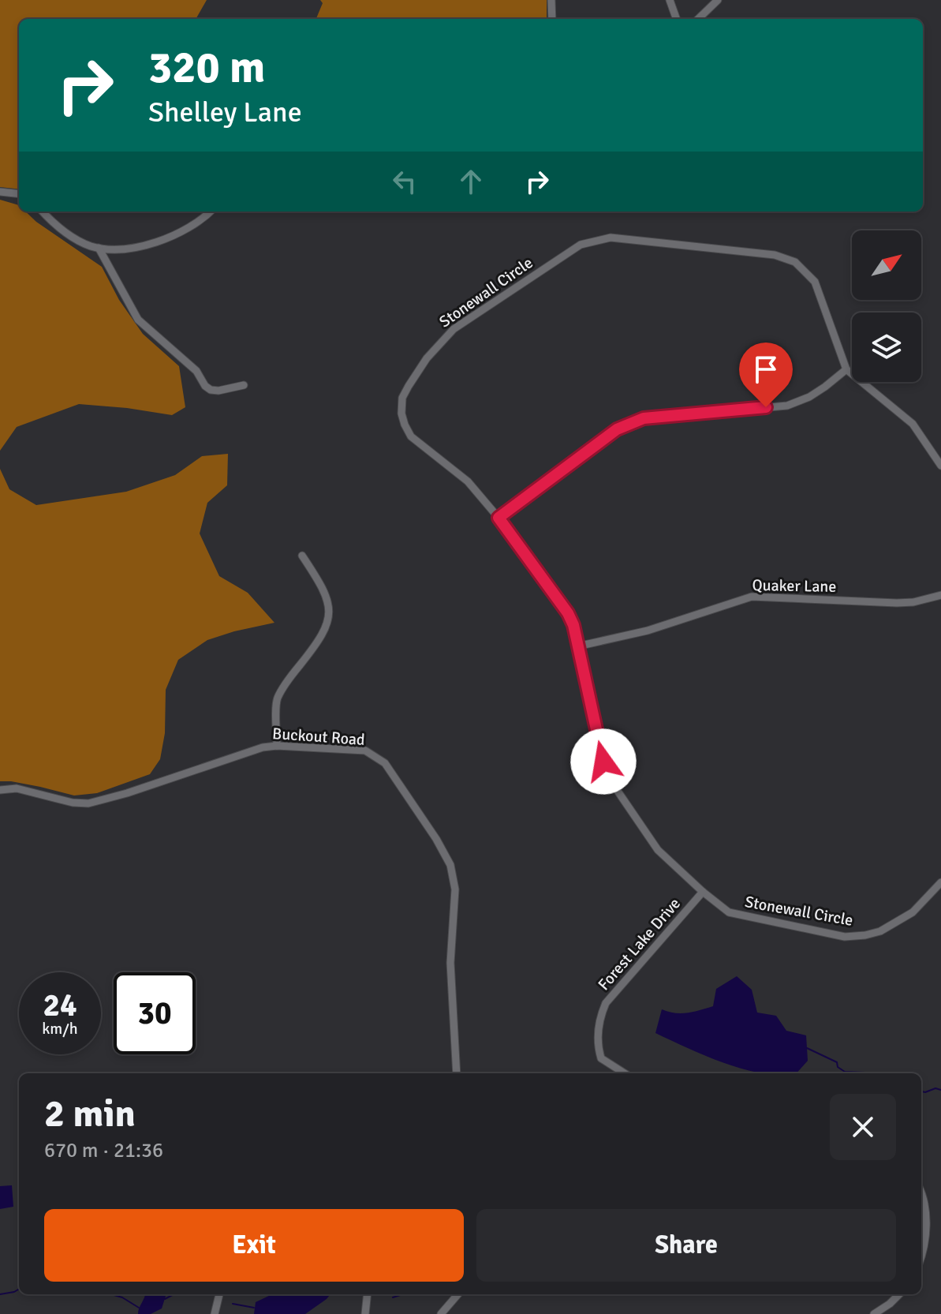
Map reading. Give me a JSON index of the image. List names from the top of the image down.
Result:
{
  "streets": {
    "street": [
      "Stonewall Circle",
      "Quaker Lane",
      "Buckout Road",
      "Forest Lake Drive"
    ]
  },
  "crossings": [
    ["Stonewall Circle", "Quaker Lane"],
    ["Stonewall Circle", "Forest Lake Drive"]
  ],
  "north": "top right",
  "page": {
    "turn": ["320 m", "Shelley Lane"],
    "speed": "24 km/h",
    "limit": "30",
    "heading": ["2 min", "670 m · 21:36"],
    "buttons": ["Exit", "Share"]
  }
}
